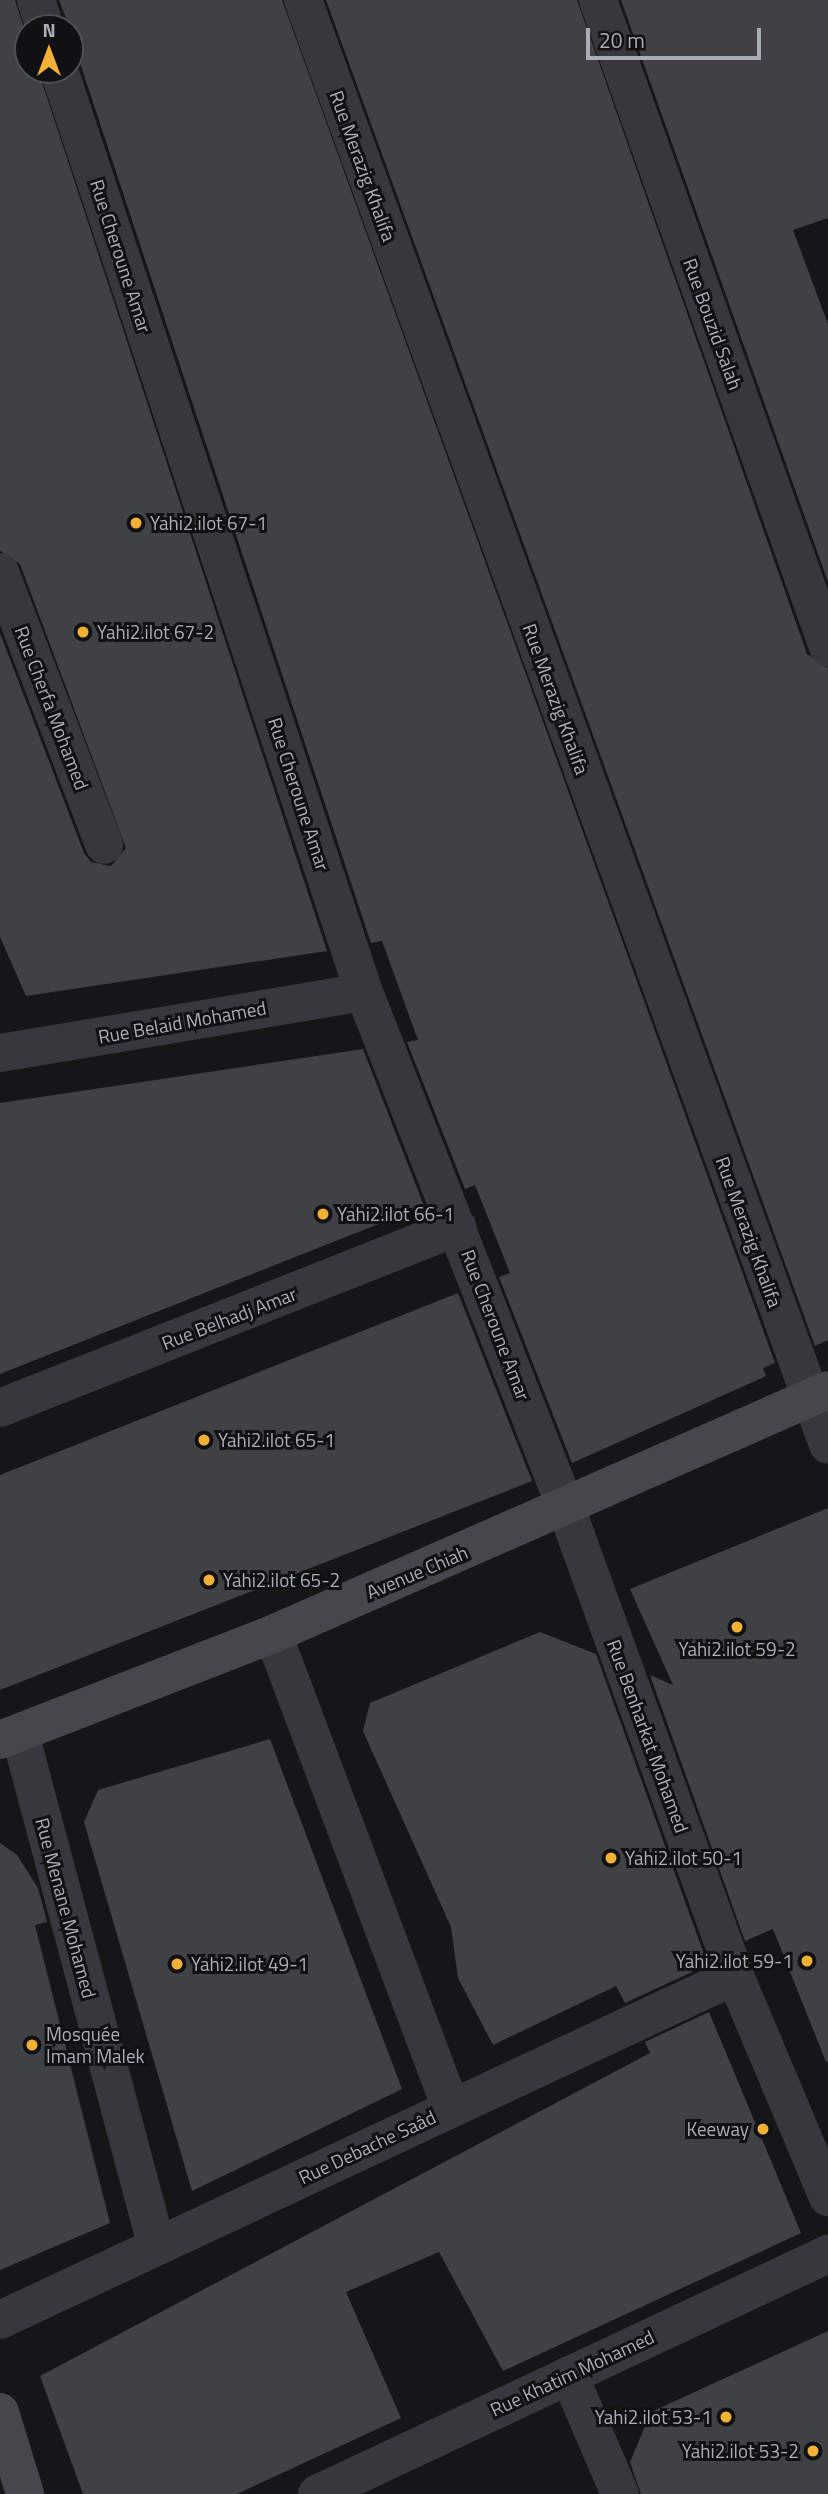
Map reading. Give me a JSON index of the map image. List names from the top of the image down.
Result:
{
  "streets": {
    "street": [
      "Rue Merazig Khalifa",
      "Rue Cheroune Amar",
      "Rue Bouzid Salah",
      "Rue Cherfa Mohamed",
      "Rue Belaid Mohamed",
      "Rue Belhadj Amar",
      "Avenue Chiah",
      "Rue Benharkat Mohamed",
      "Rue Menane Mohamed",
      "Rue Debache Saâd",
      "Rue Khatim Mohamed"
    ]
  },
  "crossings": [
    ["Rue Merazig Khalifa", "Avenue Chiah"],
    ["Rue Cheroune Amar", "Rue Belaid Mohamed"],
    ["Rue Cheroune Amar", "Rue Belhadj Amar"],
    ["Rue Cheroune Amar", "Avenue Chiah"],
    ["Rue Cheroune Amar", "Rue Benharkat Mohamed"],
    ["Avenue Chiah", "Rue Benharkat Mohamed"],
    ["Avenue Chiah", "Rue Menane Mohamed"],
    ["Rue Benharkat Mohamed", "Rue Debache Saâd"],
    ["Rue Menane Mohamed", "Rue Debache Saâd"]
  ],
  "places": [
    "Yahi2.ilot 67-1",
    "Yahi2.ilot 67-2",
    "Yahi2.ilot 66-1",
    "Yahi2.ilot 65-1",
    "Yahi2.ilot 65-2",
    "Yahi2.ilot 59-2",
    "Yahi2.ilot 50-1",
    "Yahi2.ilot 59-1",
    "Yahi2.ilot 49-1",
    "Mosquée Imam Malek",
    "Keeway",
    "Yahi2.ilot 53-1",
    "Yahi2.ilot 53-2"
  ],
  "scale_bar": "20 m",
  "north": "top"
}
